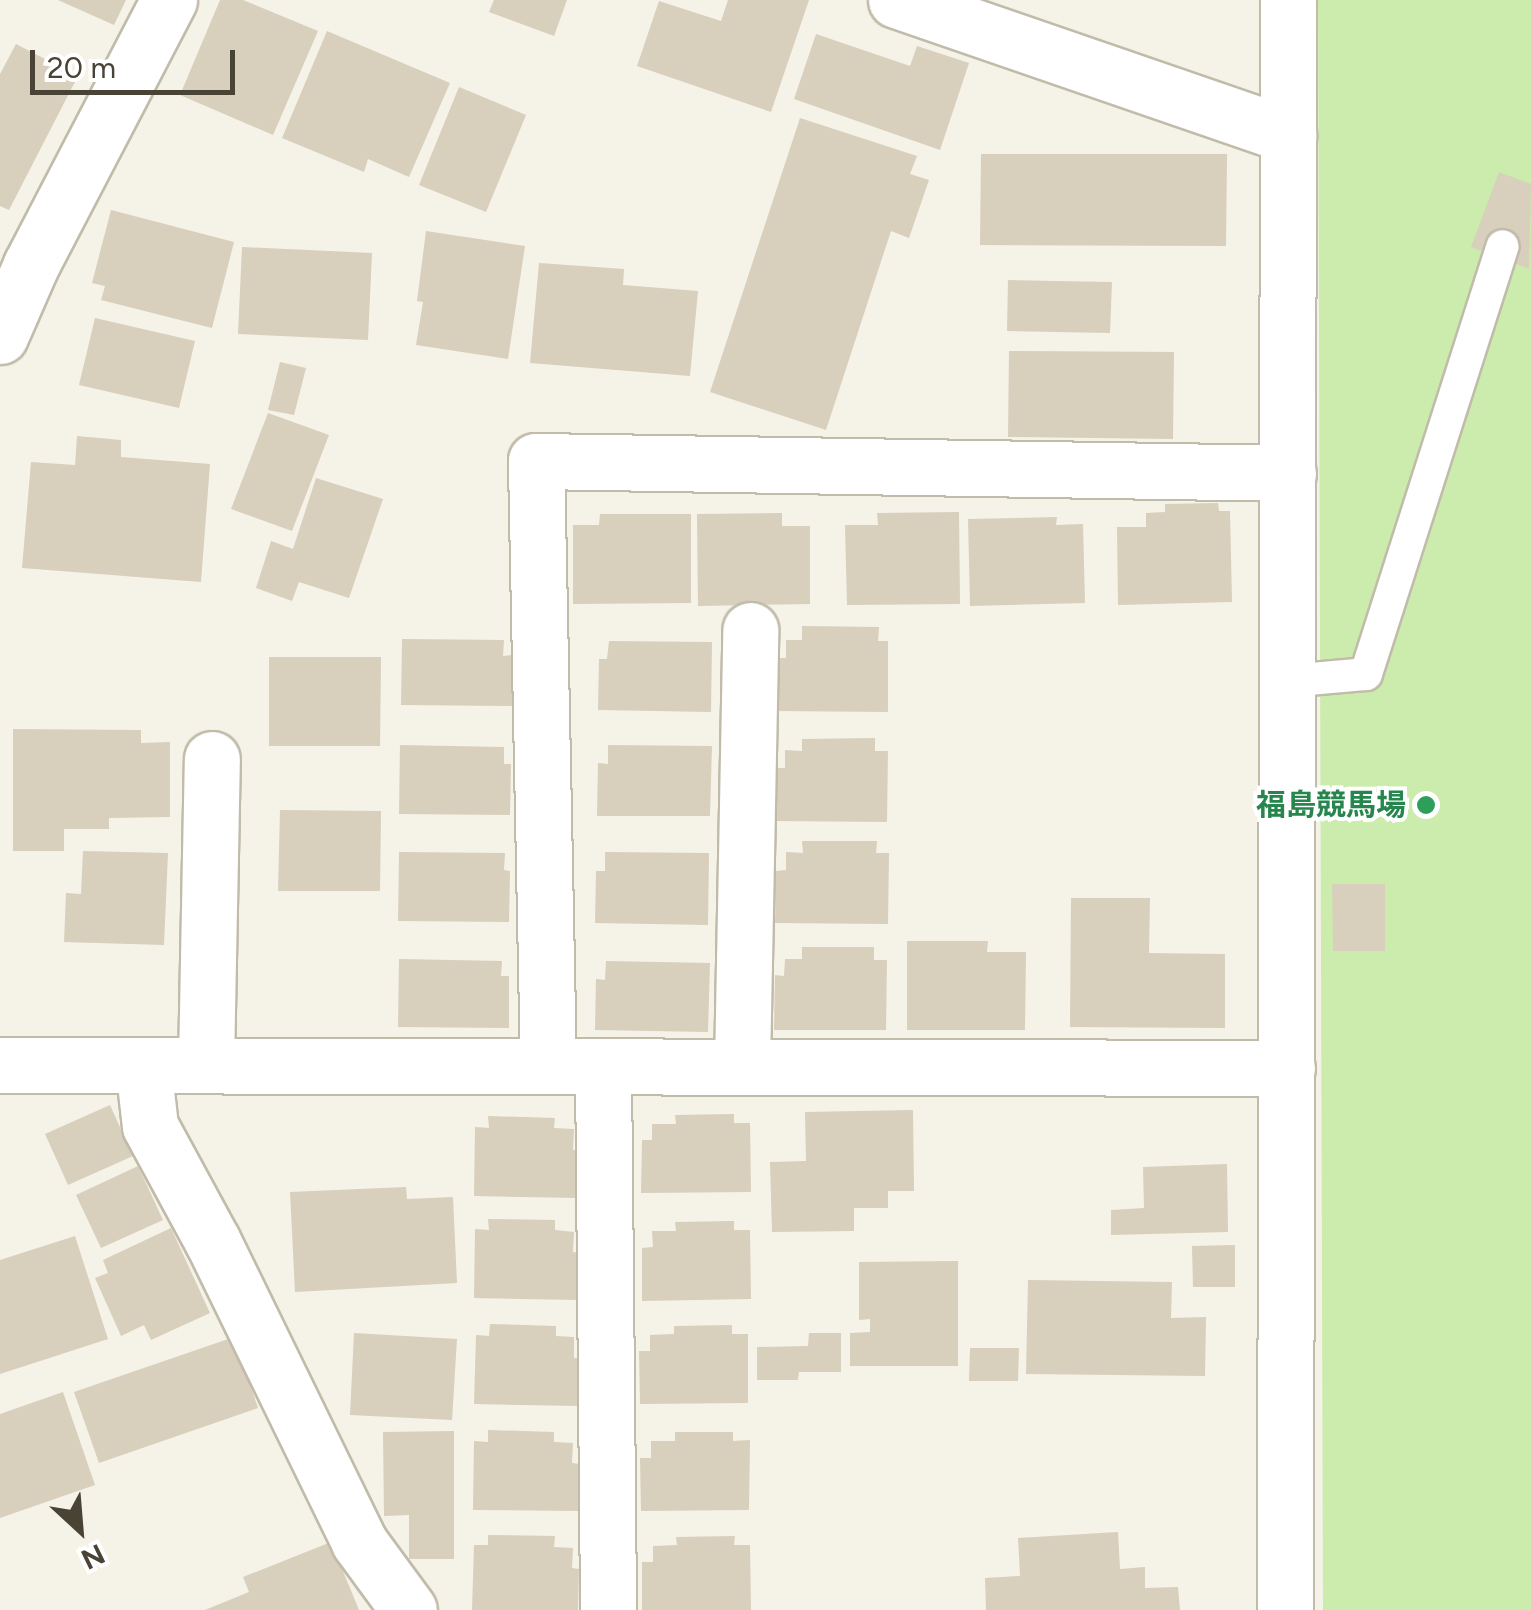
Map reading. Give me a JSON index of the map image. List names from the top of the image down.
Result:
{
  "places": ["福島競馬場"],
  "scale_bar": "20 m",
  "north": "bottom right"
}
